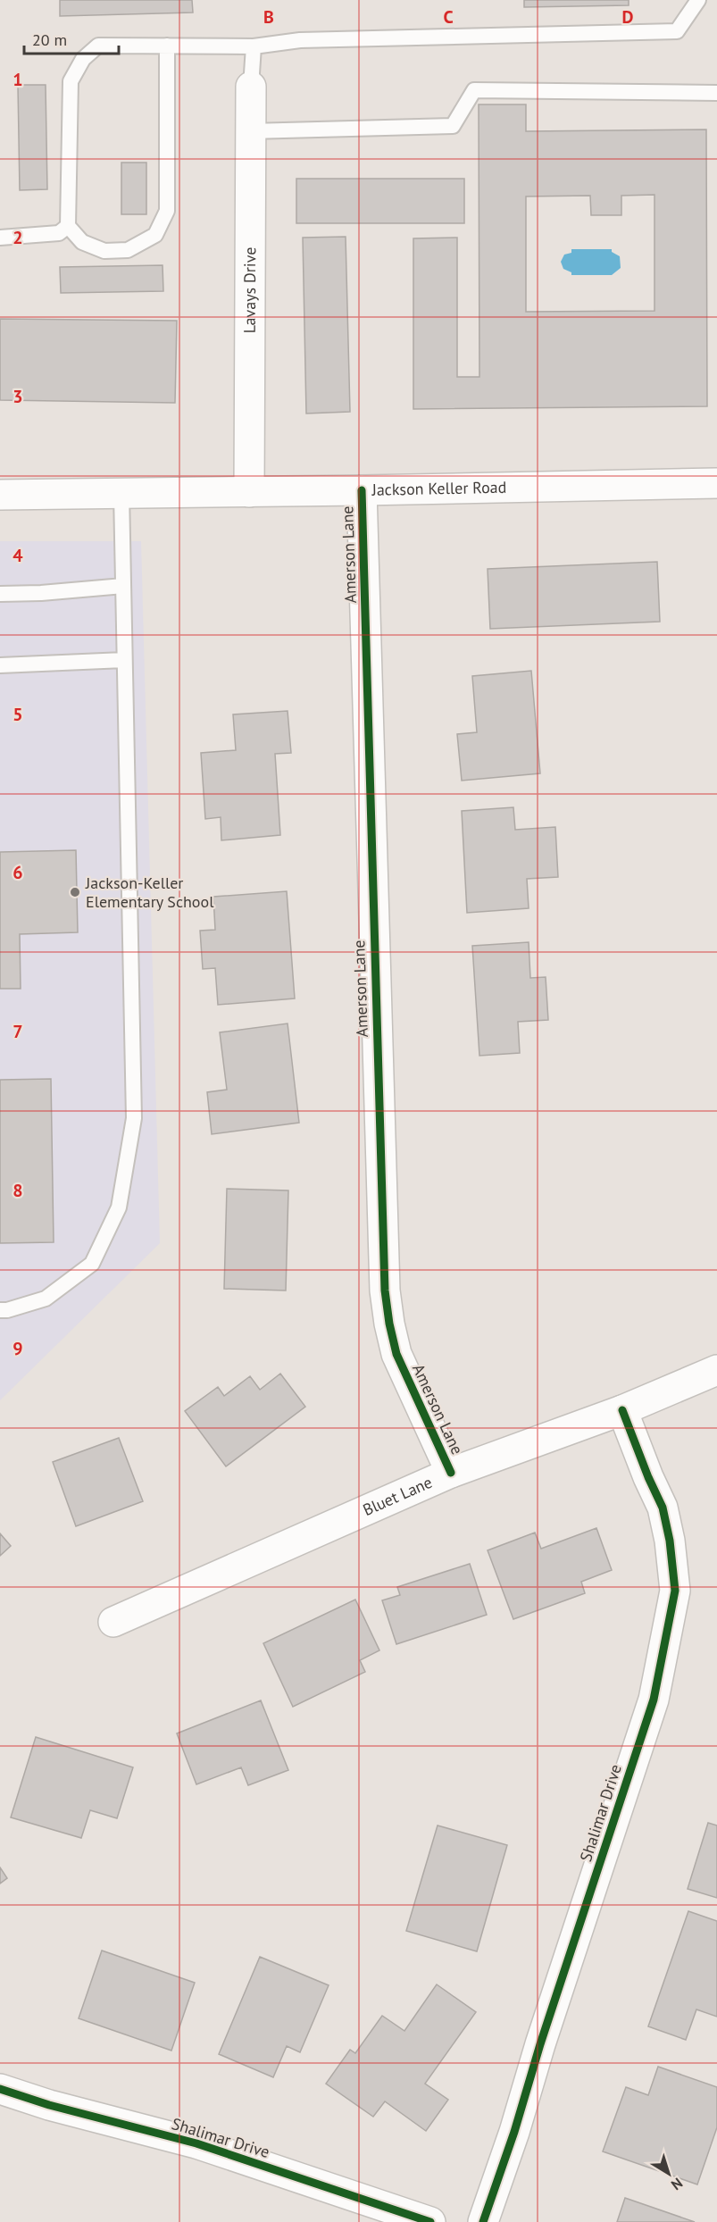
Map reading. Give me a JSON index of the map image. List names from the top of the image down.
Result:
{
  "streets": {
    "street": [
      "Lavays Drive",
      "Jackson Keller Road",
      "Amerson Lane",
      "Bluet Lane",
      "Shalimar Drive"
    ]
  },
  "crossings": [
    ["Lavays Drive", "Jackson Keller Road"],
    ["Jackson Keller Road", "Amerson Lane"],
    ["Amerson Lane", "Bluet Lane"],
    ["Bluet Lane", "Shalimar Drive"]
  ],
  "places": ["Jackson-Keller Elementary School"],
  "scale_bar": "20 m",
  "north": "bottom right",
  "grid": {
    "columns": ["B", "C", "D"],
    "rows": [
      "1",
      "2",
      "3",
      "4",
      "5",
      "6",
      "7",
      "8",
      "9"
    ]
  }
}
